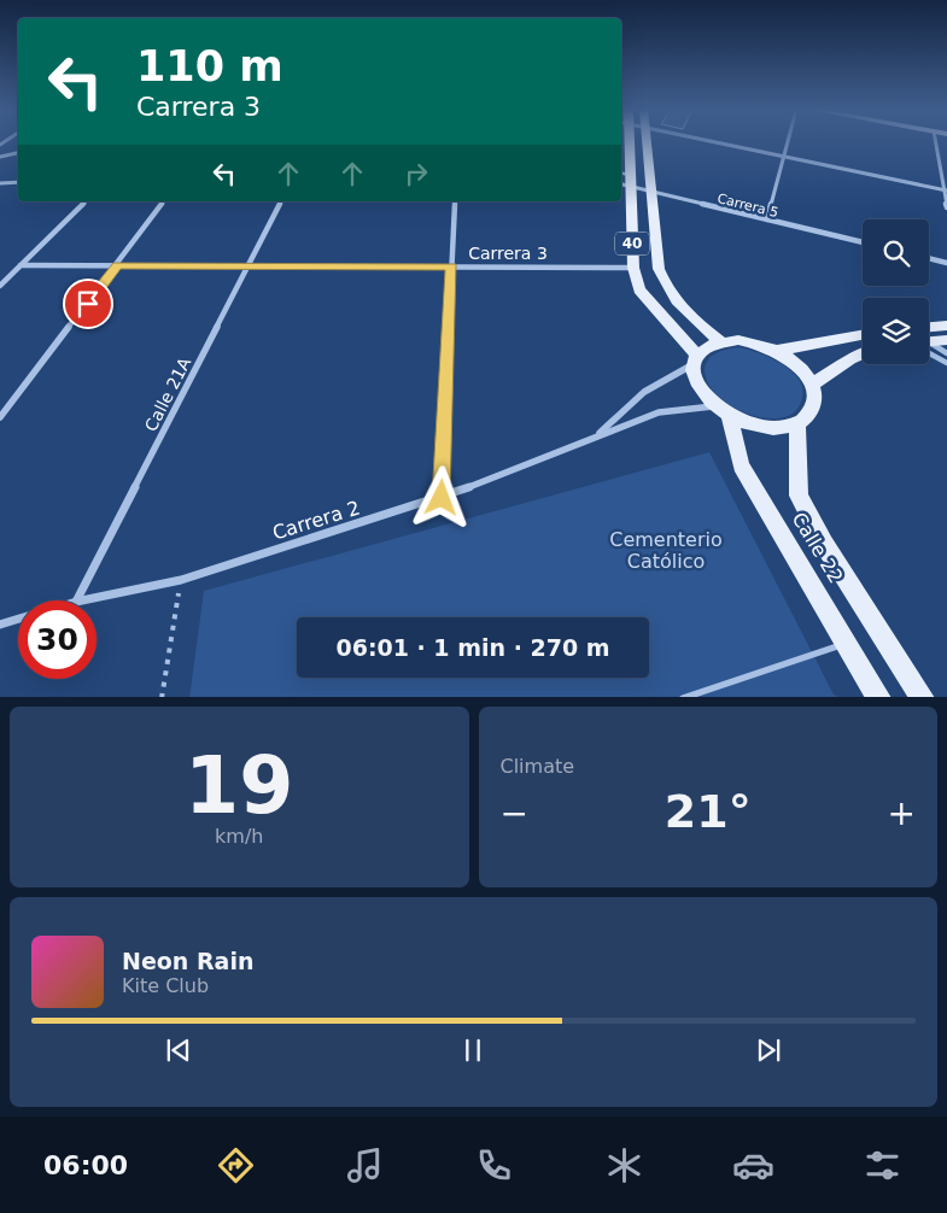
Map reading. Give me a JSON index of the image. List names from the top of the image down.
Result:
{
  "streets": {
    "main road": ["40", "Calle 22"],
    "street": [
      "Carrera 5",
      "Carrera 3",
      "Calle 21A",
      "Carrera 2"
    ]
  },
  "crossings": [
    ["Carrera 5", "40"],
    ["40", "Carrera 3"],
    ["40", "Carrera 2"],
    ["40", "Calle 22"],
    ["Carrera 3", "Calle 21A"],
    ["Carrera 2", "Calle 22"]
  ],
  "parks": ["Cementerio Católico"],
  "page": {
    "turn": ["110 m", "Carrera 3"],
    "limit": "30",
    "trip": "06:01 · 1 min · 270 m",
    "tile": [
      ["19", "km/h"],
      "Climate"
    ],
    "heat": ["−", "21°", "+"],
    "song": ["Neon Rain", "Kite Club"],
    "tabs": "06:00"
  }
}
